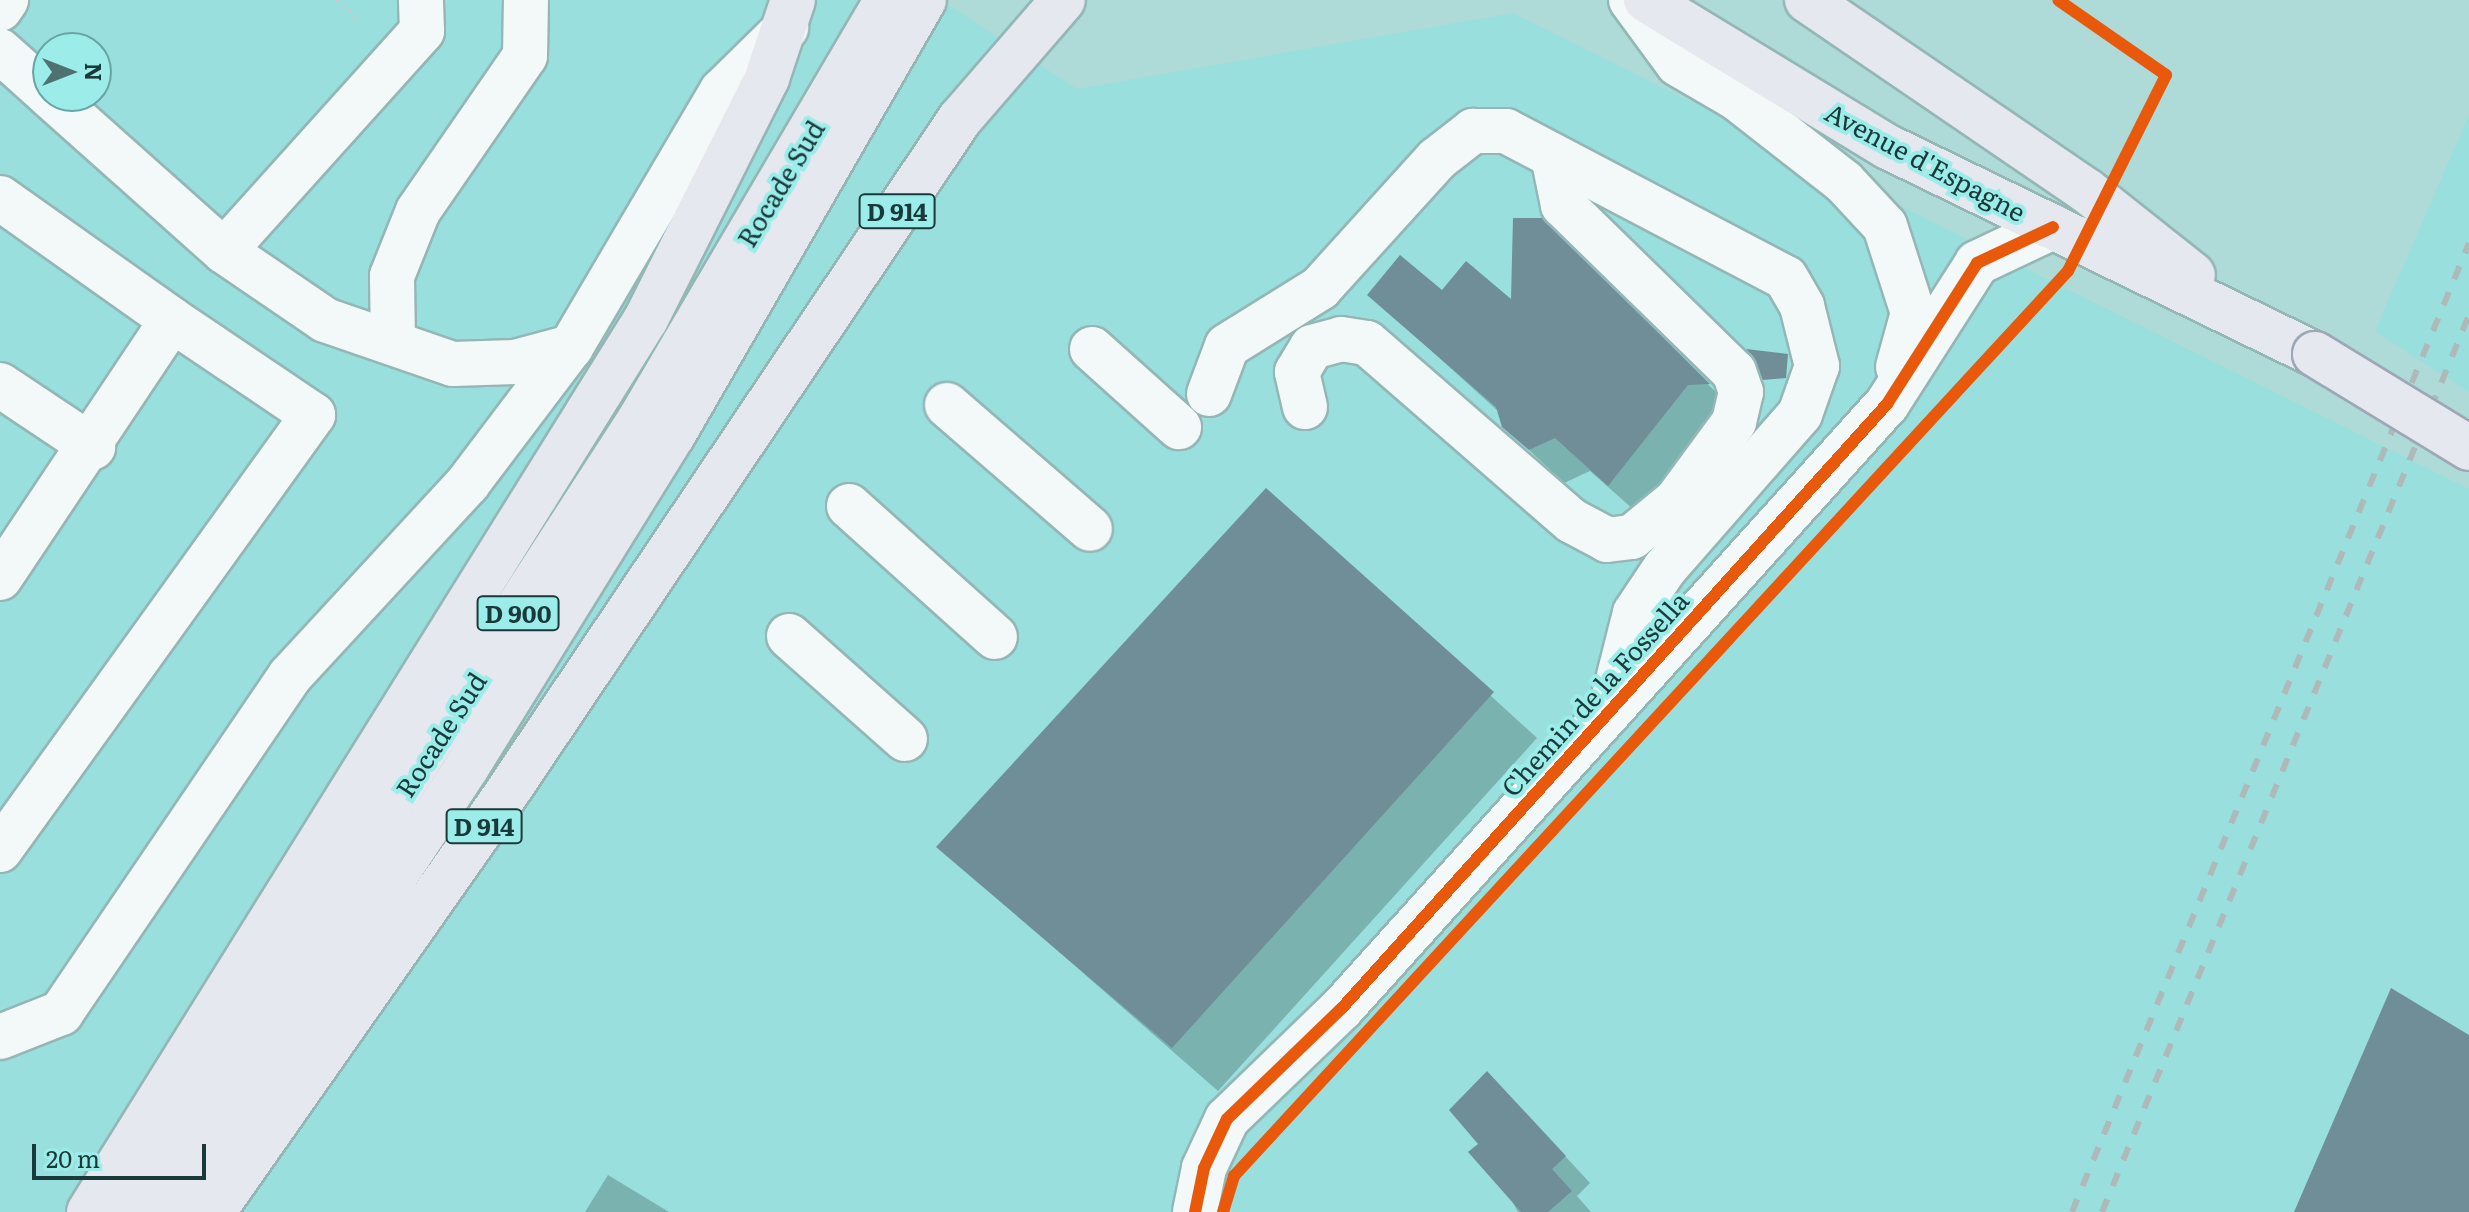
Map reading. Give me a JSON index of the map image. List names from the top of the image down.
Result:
{
  "streets": {
    "main road": [
      "Avenue d'Espagne",
      "Rocade Sud",
      "D 914",
      "D 900"
    ],
    "street": ["Chemin de la Fossella"]
  },
  "crossings": [
    ["Avenue d'Espagne", "Chemin de la Fossella"]
  ],
  "scale_bar": "20 m",
  "north": "right"
}
